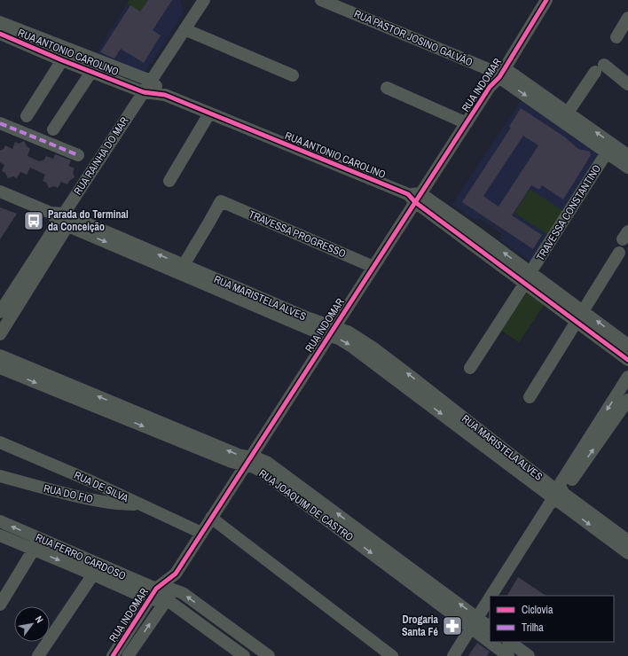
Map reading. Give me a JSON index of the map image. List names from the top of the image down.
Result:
{
  "streets": {
    "street": [
      "RUA PASTOR JOSINO GALVÃO",
      "RUA ANTONIO CAROLINO",
      "RUA INDOMAR",
      "RUA RAINHA DO MAR",
      "TRAVESSA CONSTANTINO",
      "TRAVESSA PROGRESSO",
      "RUA MARISTELA ALVES",
      "RUA DE SILVA",
      "RUA DO FIO",
      "RUA JOAQUIM DE CASTRO",
      "RUA FERRO CARDOSO"
    ]
  },
  "crossings": [
    ["RUA PASTOR JOSINO GALVÃO", "RUA INDOMAR"],
    ["RUA PASTOR JOSINO GALVÃO", "TRAVESSA CONSTANTINO"],
    ["RUA ANTONIO CAROLINO", "RUA INDOMAR"],
    ["RUA ANTONIO CAROLINO", "RUA RAINHA DO MAR"],
    ["RUA ANTONIO CAROLINO", "TRAVESSA CONSTANTINO"],
    ["RUA INDOMAR", "TRAVESSA PROGRESSO"],
    ["RUA INDOMAR", "RUA MARISTELA ALVES"],
    ["RUA INDOMAR", "RUA DE SILVA"],
    ["RUA INDOMAR", "RUA JOAQUIM DE CASTRO"],
    ["RUA INDOMAR", "RUA FERRO CARDOSO"],
    ["RUA RAINHA DO MAR", "RUA MARISTELA ALVES"],
    ["TRAVESSA PROGRESSO", "RUA MARISTELA ALVES"],
    ["RUA DE SILVA", "RUA DO FIO"]
  ],
  "places": {
    "bus stop": ["Parada do Terminal da Conceição"],
    "pharmacy": ["Drogaria Santa Fé"]
  },
  "legend": ["Ciclovia", "Trilha"],
  "north": "top right"
}
